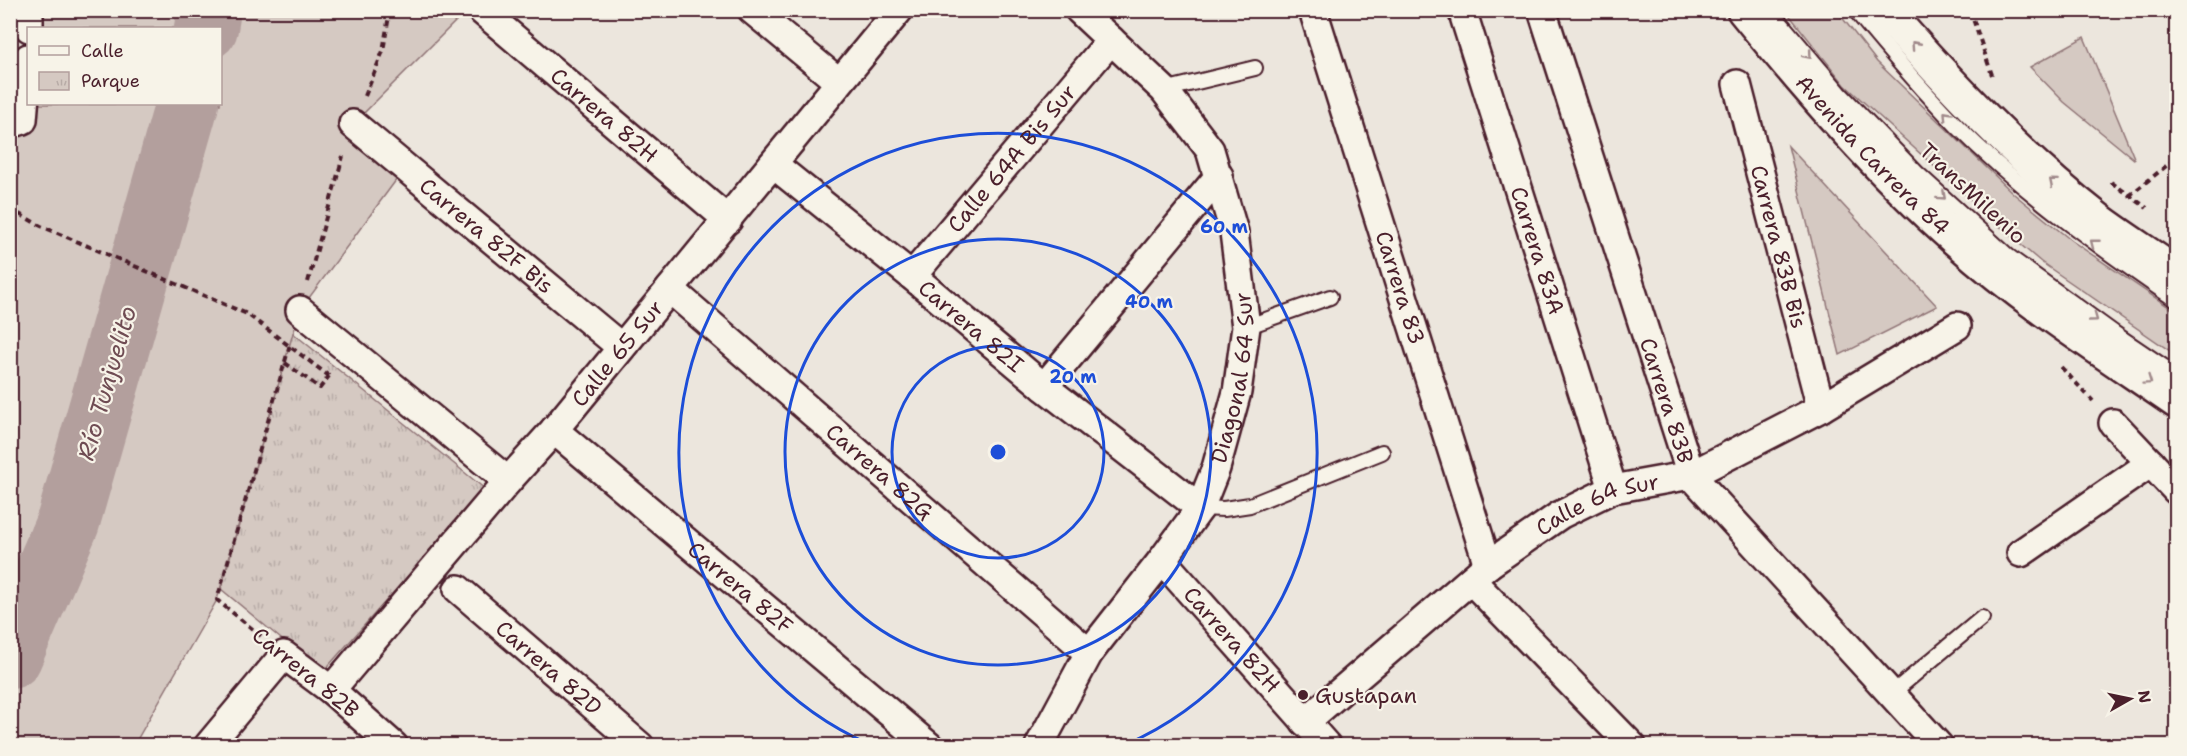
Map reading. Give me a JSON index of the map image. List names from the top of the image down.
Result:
{
  "streets": {
    "main road": ["Avenida Carrera 84"],
    "street": [
      "Carrera 82H",
      "Calle 64A Bis Sur",
      "Carrera 82F Bis",
      "Carrera 83B Bis",
      "Carrera 83A",
      "Carrera 83",
      "Carrera 82I",
      "Calle 65 Sur",
      "Diagonal 64 Sur",
      "Carrera 83B",
      "Carrera 82G",
      "Calle 64 Sur",
      "Carrera 82F",
      "Carrera 82D",
      "Carrera 82B"
    ],
    "lane": ["TransMilenio"]
  },
  "crossings": [
    ["Carrera 82H", "Calle 65 Sur"],
    ["Carrera 82H", "Diagonal 64 Sur"],
    ["Carrera 82H", "Calle 64 Sur"],
    ["Calle 64A Bis Sur", "Carrera 82I"],
    ["Calle 64A Bis Sur", "Diagonal 64 Sur"],
    ["Carrera 82F Bis", "Calle 65 Sur"],
    ["Carrera 83B Bis", "Calle 64 Sur"],
    ["Carrera 83A", "Calle 64 Sur"],
    ["Carrera 83", "Calle 64 Sur"],
    ["Carrera 82I", "Calle 65 Sur"],
    ["Carrera 82I", "Diagonal 64 Sur"],
    ["Calle 65 Sur", "Carrera 82G"],
    ["Calle 65 Sur", "Carrera 82F"],
    ["Calle 65 Sur", "Carrera 82B"],
    ["Diagonal 64 Sur", "Carrera 82G"],
    ["Carrera 83B", "Calle 64 Sur"]
  ],
  "water": ["Río Tunjuelito"],
  "places": ["Gustapan"],
  "legend": ["Calle", "Parque"],
  "north": "right",
  "rings": ["60 m", "40 m", "20 m"]
}
